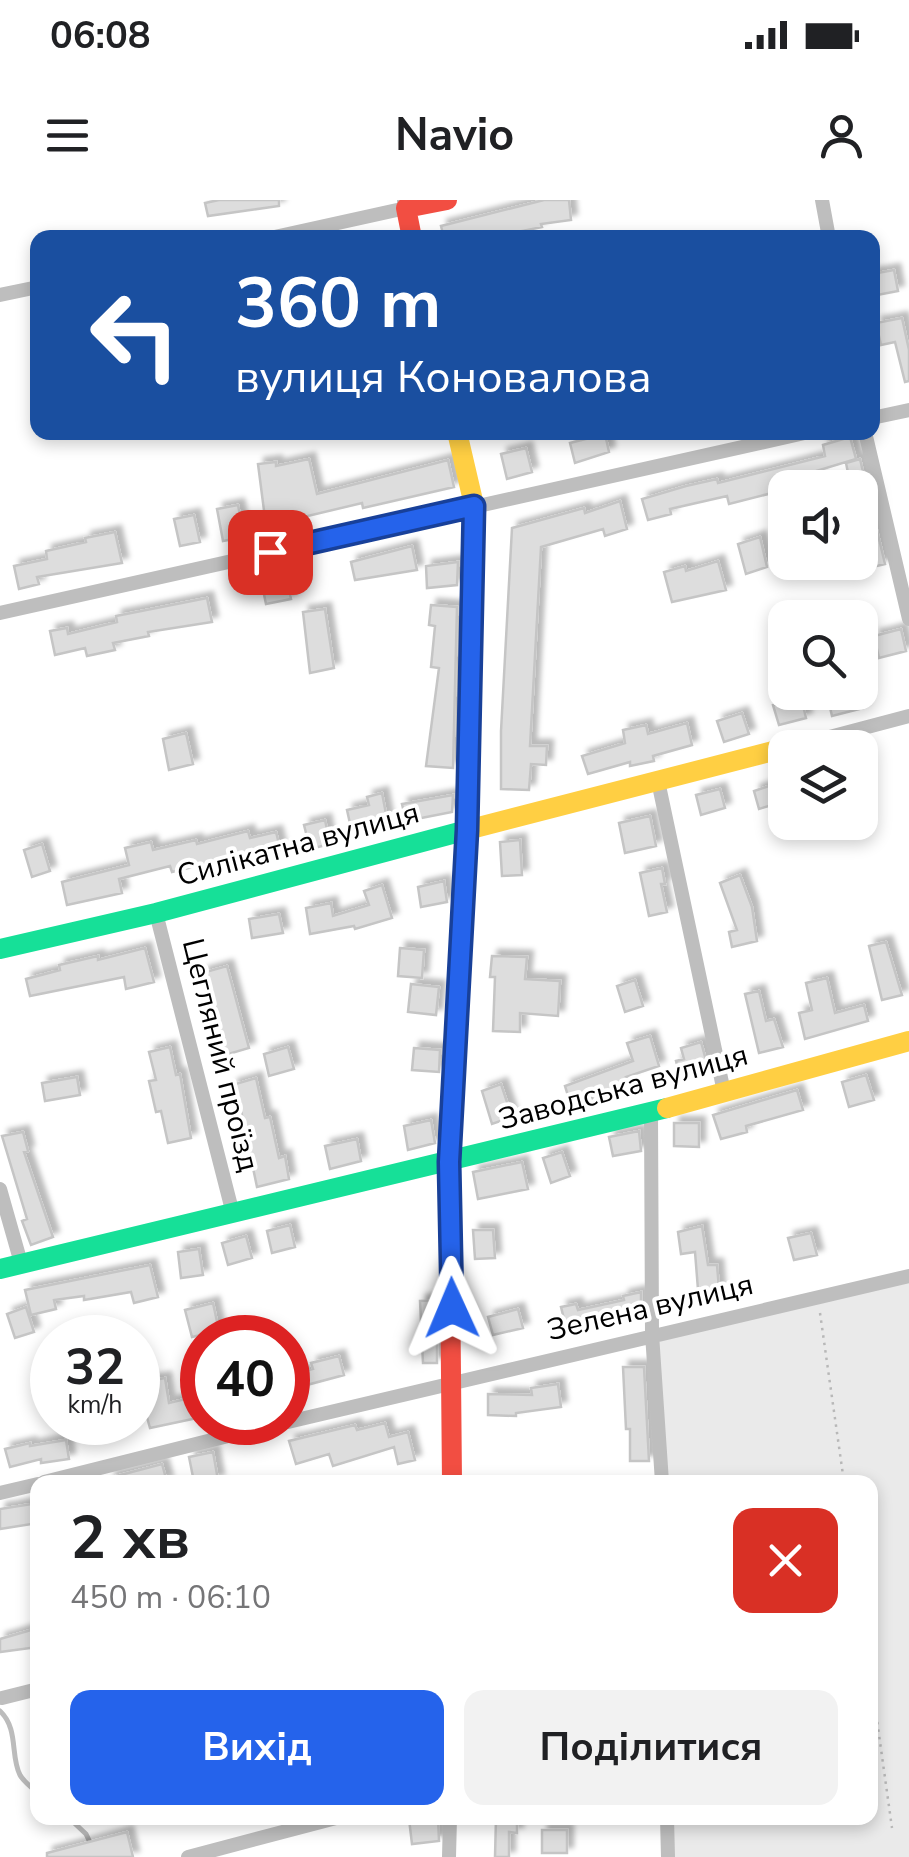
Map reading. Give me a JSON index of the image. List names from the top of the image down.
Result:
{
  "streets": {
    "street": [
      "Силікатна вулиця",
      "Цегляний проїзд",
      "Заводська вулиця",
      "Зелена вулиця"
    ]
  },
  "crossings": [
    ["Силікатна вулиця", "Цегляний проїзд"],
    ["Цегляний проїзд", "Заводська вулиця"]
  ],
  "page": {
    "status": "06:08",
    "header": "Navio",
    "turn": ["360 m", "вулиця Коновалова"],
    "speed": "32 km/h",
    "limit": "40",
    "heading": ["2 хв", "450 m · 06:10"],
    "buttons": ["Вихід", "Поділитися"]
  }
}
